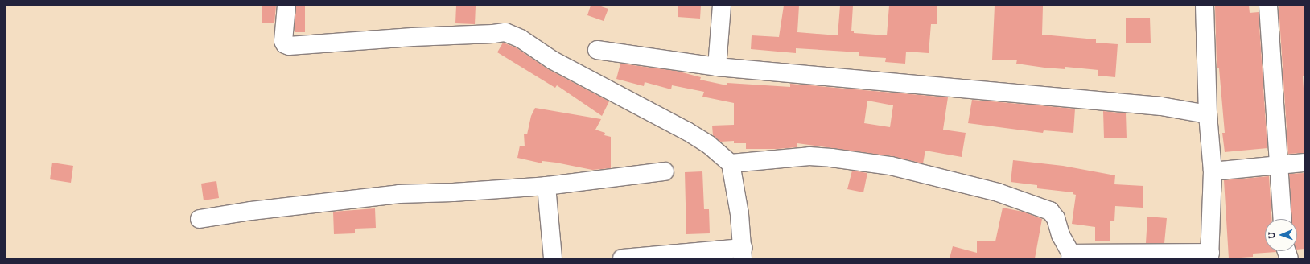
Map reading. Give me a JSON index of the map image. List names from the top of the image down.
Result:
{
  "north": "left"
}
